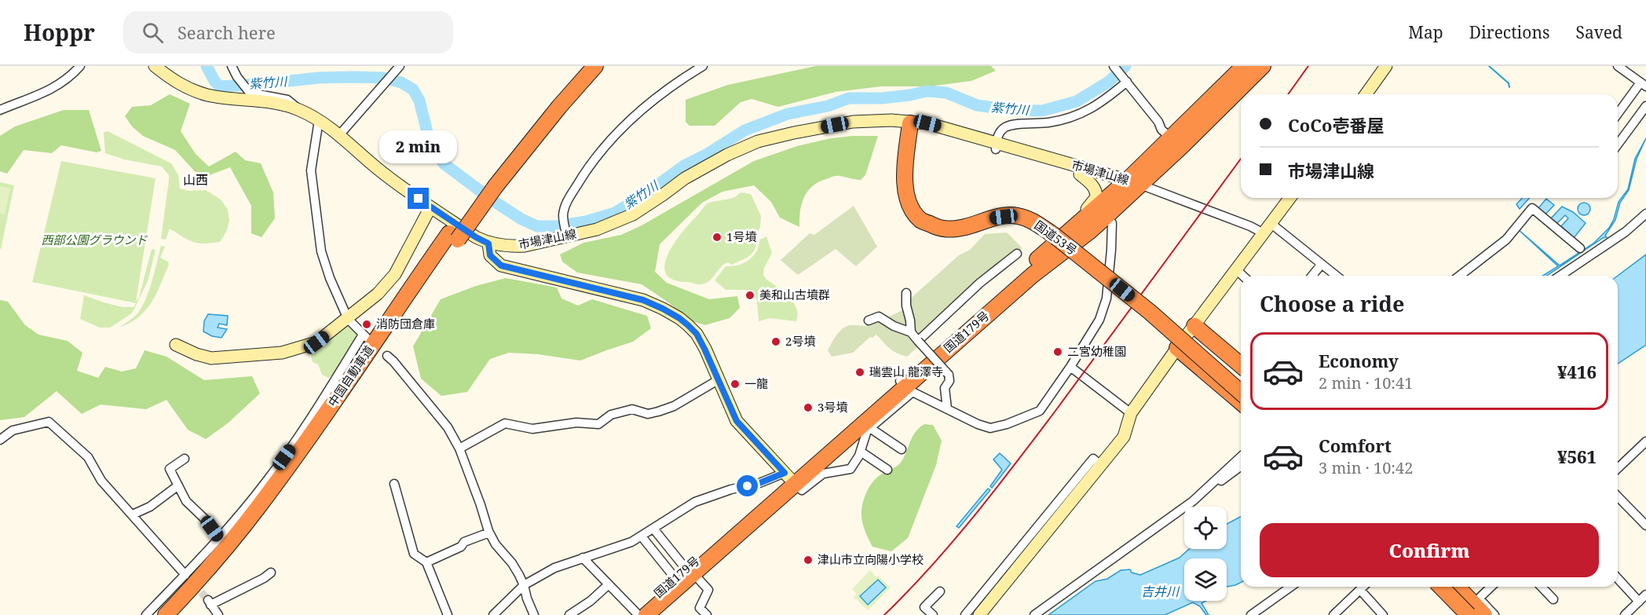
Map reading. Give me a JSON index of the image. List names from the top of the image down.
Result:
{
  "streets": {
    "highway": ["国道53号", "国道179号", "中国自動車道"],
    "street": ["市場津山線"]
  },
  "crossings": [
    ["市場津山線", "国道53号"],
    ["市場津山線", "国道179号"]
  ],
  "districts": ["山西"],
  "water": ["紫竹川", "吉井川"],
  "parks": ["西部公園グラウンド"],
  "places": [
    "1号墳",
    "美和山古墳群",
    "消防団倉庫",
    "2号墳",
    "二宮幼稚園",
    "瑞雲山 龍澤寺",
    "一龍",
    "3号墳",
    "津山市立向陽小学校"
  ],
  "page": {
    "header": "Hoppr",
    "search": "Search here",
    "nav": ["Map", "Directions", "Saved"],
    "banner": ["CoCo壱番屋", "市場津山線"],
    "bubble": "2 min",
    "heading": "Choose a ride",
    "list": [
      {
        "name": "Economy",
        "note": "2 min · 10:41",
        "value": "¥416"
      },
      {
        "name": "Comfort",
        "note": "3 min · 10:42",
        "value": "¥561"
      }
    ],
    "buttons": "Confirm"
  }
}
